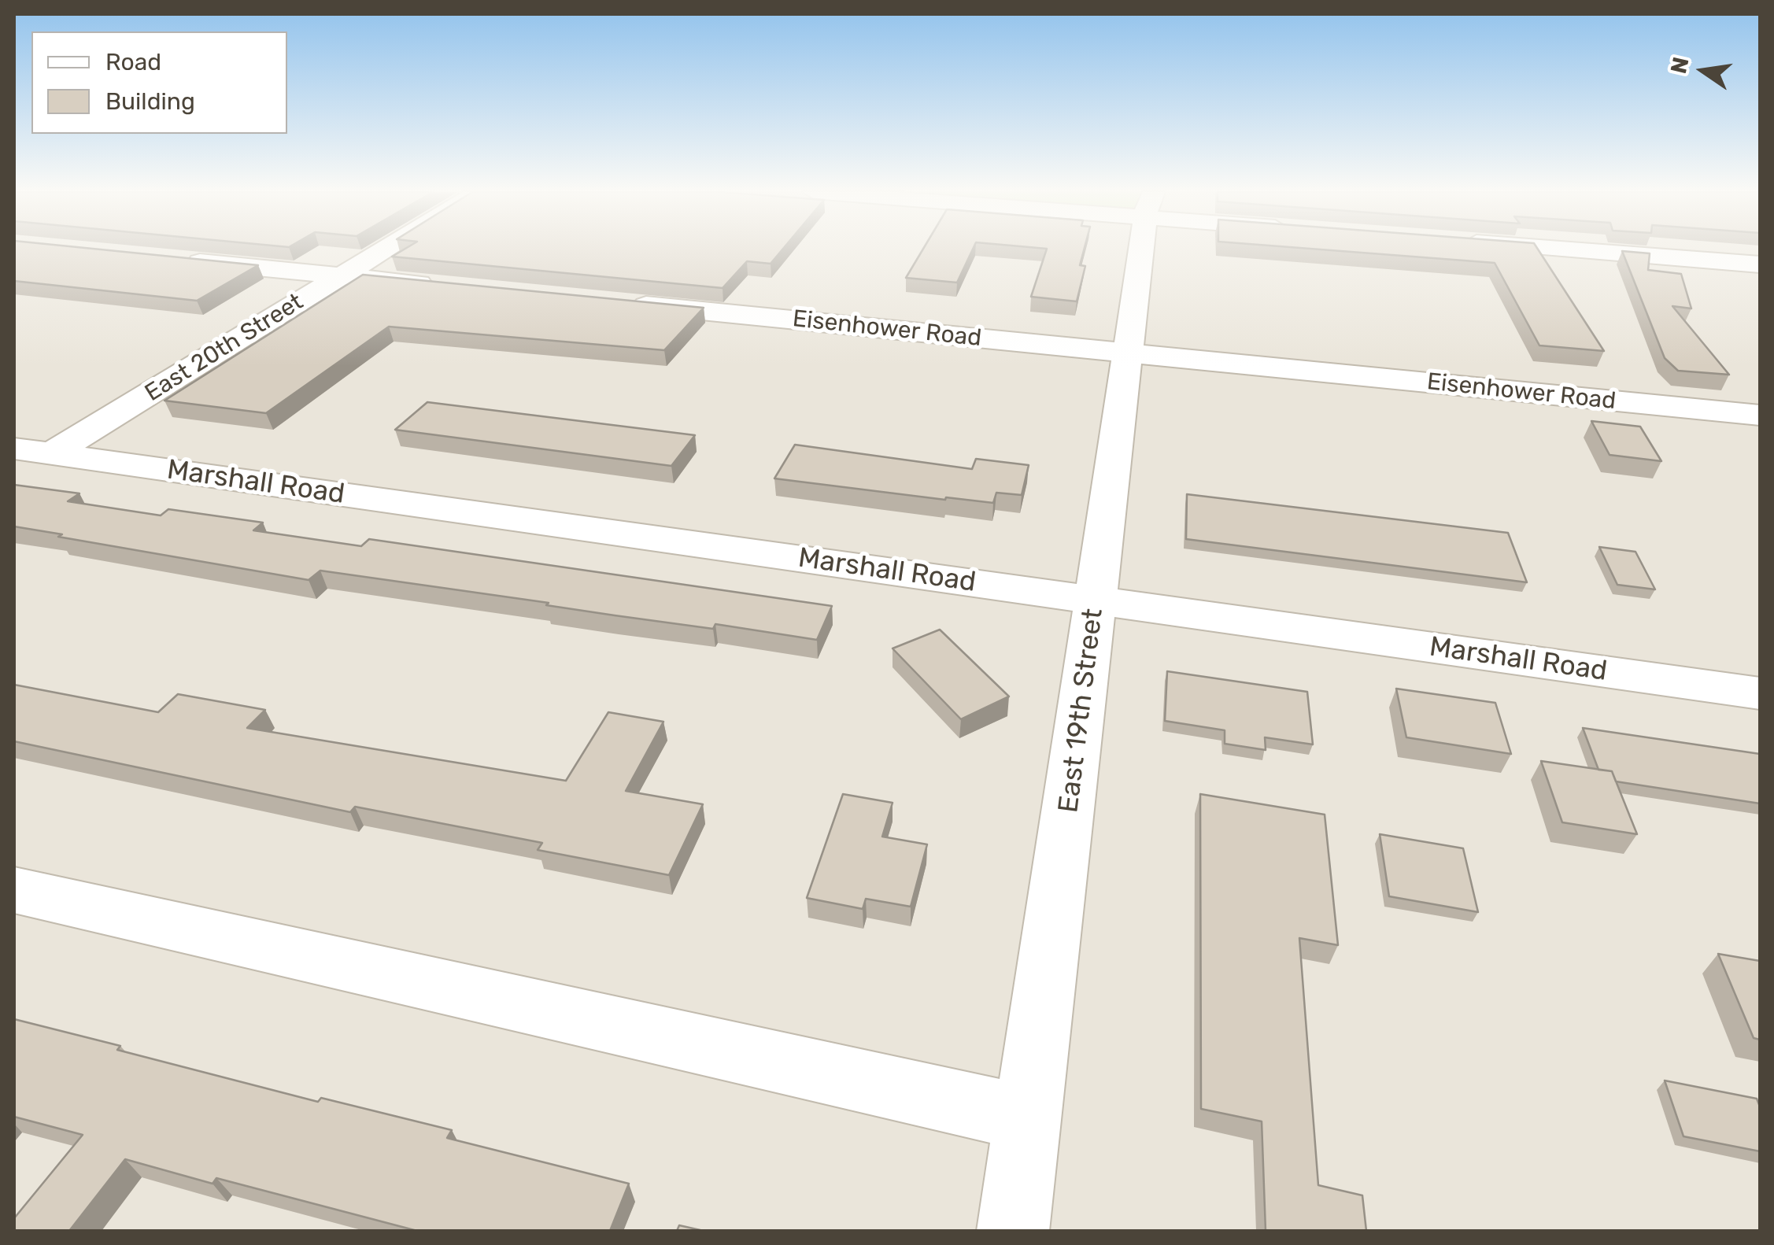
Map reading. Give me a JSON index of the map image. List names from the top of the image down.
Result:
{
  "streets": {
    "street": [
      "Eisenhower Road",
      "East 20th Street",
      "Marshall Road",
      "East 19th Street"
    ]
  },
  "crossings": [
    ["Eisenhower Road", "East 19th Street"],
    ["East 20th Street", "Marshall Road"],
    ["Marshall Road", "East 19th Street"]
  ],
  "legend": ["Road", "Building"],
  "north": "left"
}
